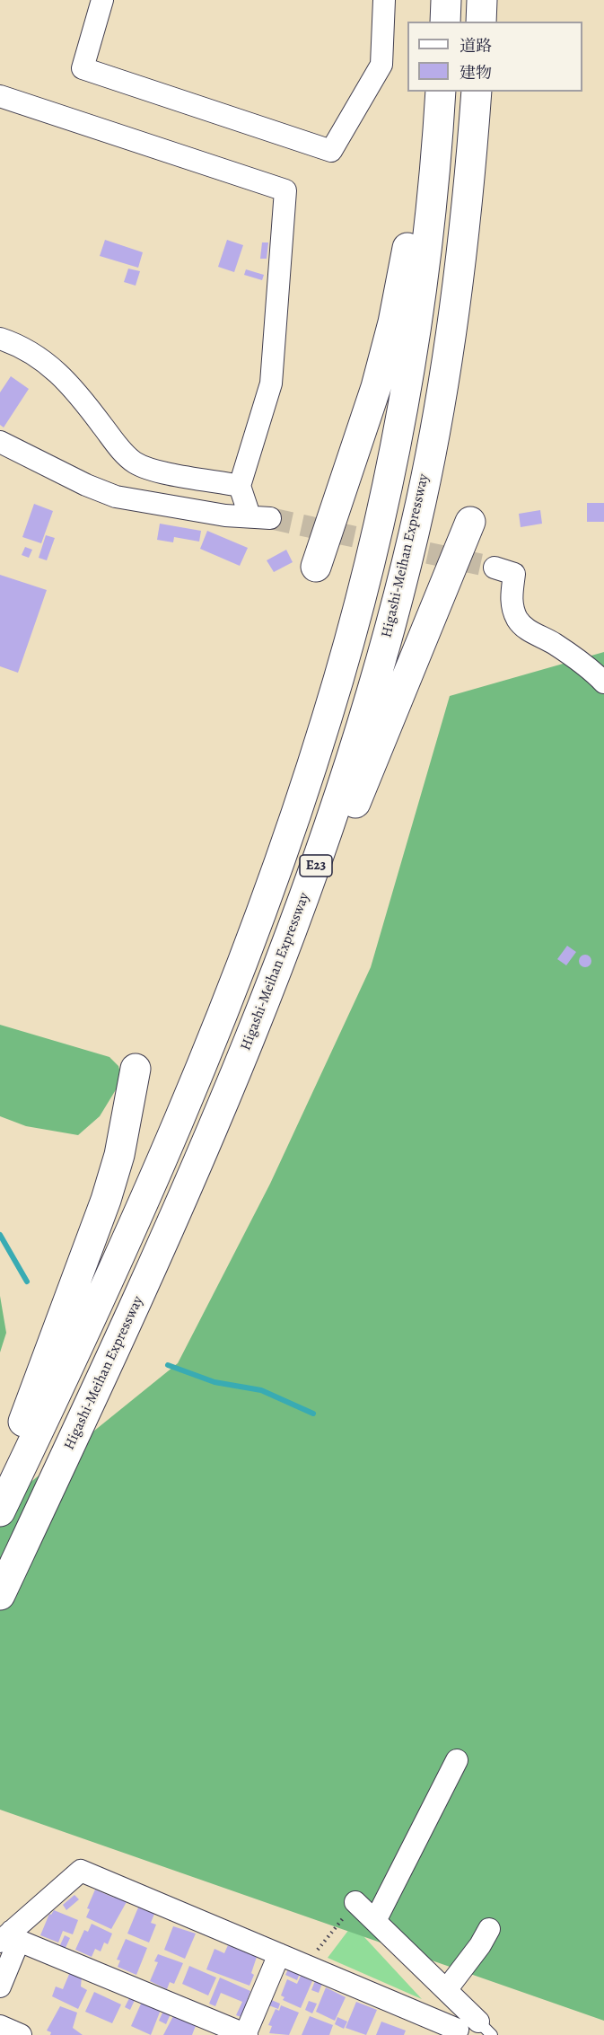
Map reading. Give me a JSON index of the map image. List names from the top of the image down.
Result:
{
  "streets": {
    "highway": ["Higashi-Meihan Expressway", "E23"]
  },
  "legend": ["道路", "建物"]
}
